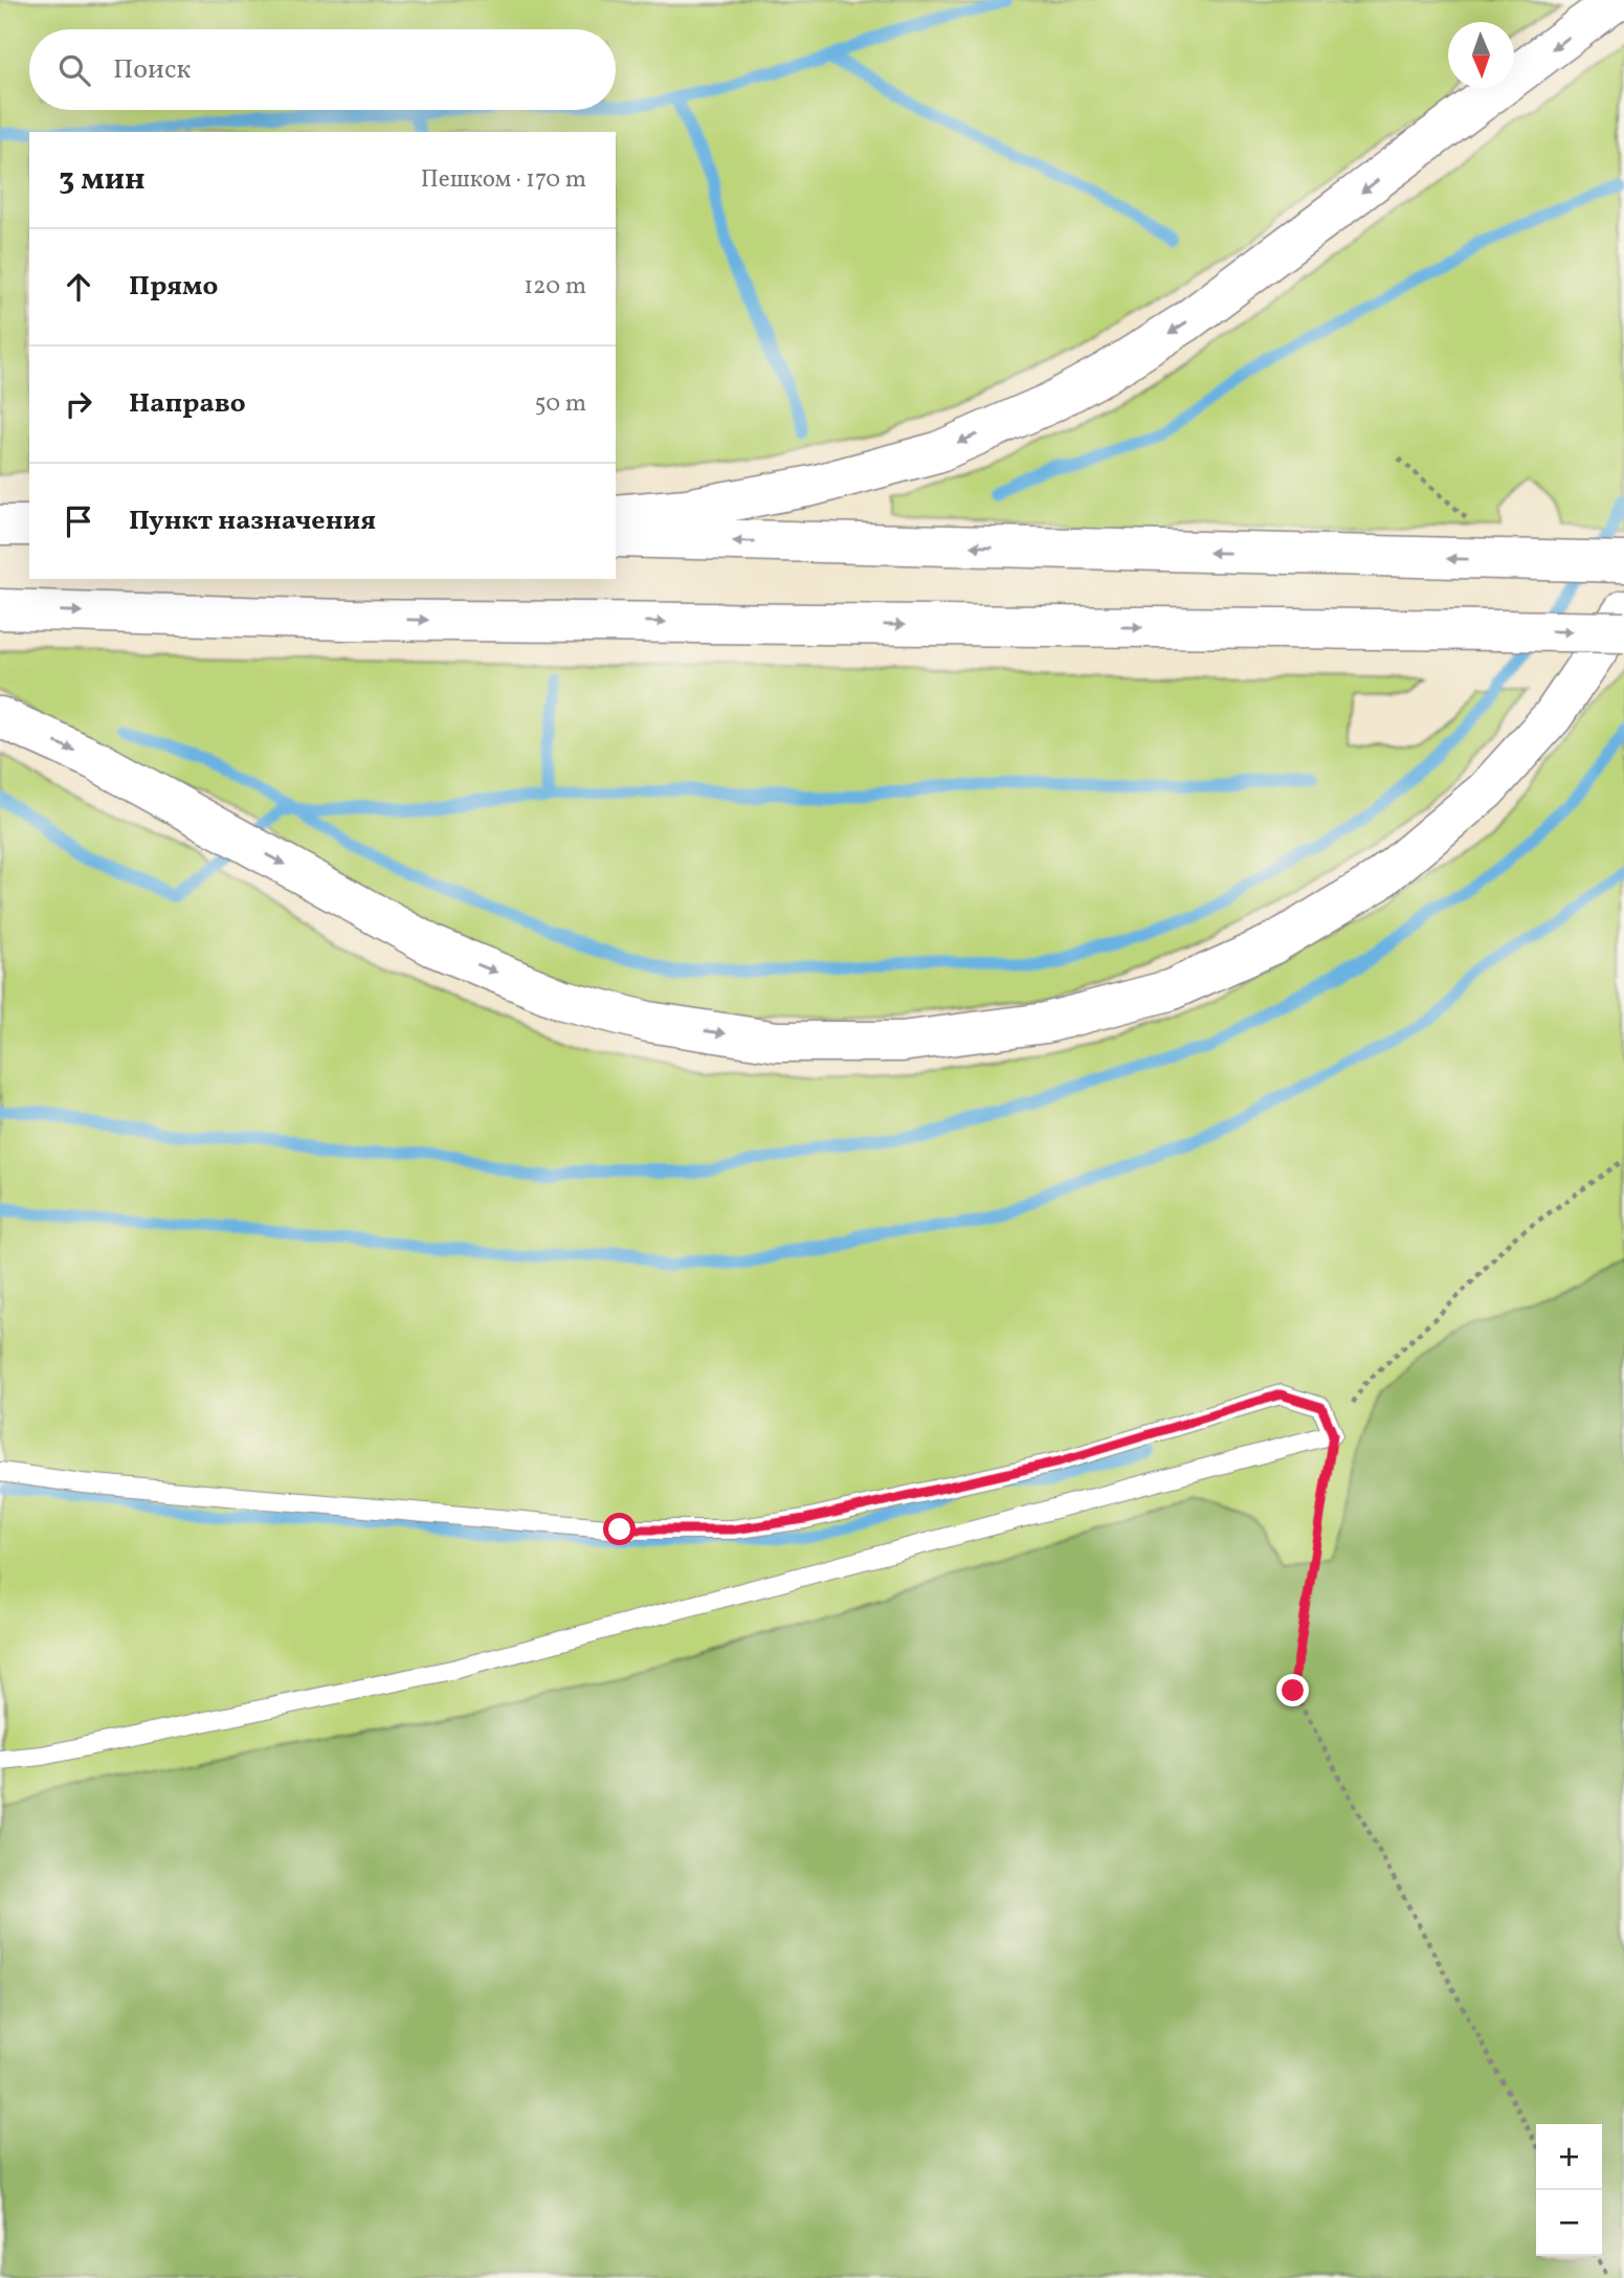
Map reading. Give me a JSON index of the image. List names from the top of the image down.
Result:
{
  "north": "bottom",
  "page": {
    "search": "Поиск",
    "heading": ["3 мин", "Пешком · 170 m"],
    "list": [
      ["Прямо", "120 m"],
      ["Направо", "50 m"],
      "Пункт назначения"
    ],
    "map_buttons": ["+", "−"]
  }
}
